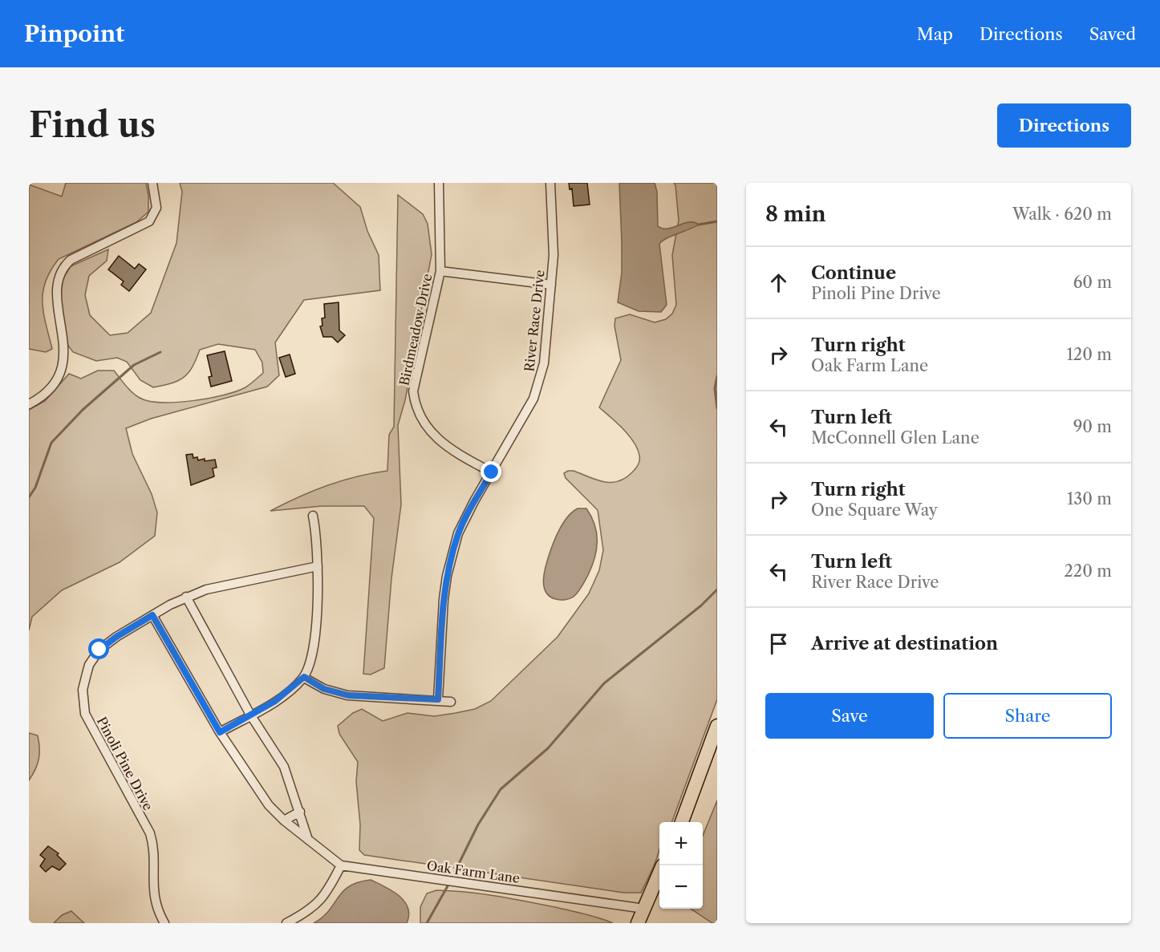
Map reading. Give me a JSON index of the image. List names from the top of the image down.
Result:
{
  "streets": {
    "street": [
      "River Race Drive",
      "Birdmeadow Drive",
      "Pinoli Pine Drive",
      "Oak Farm Lane"
    ]
  },
  "crossings": [
    ["River Race Drive", "Birdmeadow Drive"]
  ],
  "page": {
    "header": "Pinpoint",
    "nav": ["Map", "Directions", "Saved"],
    "buttons": [
      "Directions",
      ["Save", "Share"]
    ],
    "title": "Find us",
    "heading": ["8 min", "Walk · 620 m"],
    "list": [
      ["Continue", "Pinoli Pine Drive", "60 m"],
      ["Turn right", "Oak Farm Lane", "120 m"],
      ["Turn left", "McConnell Glen Lane", "90 m"],
      ["Turn right", "One Square Way", "130 m"],
      ["Turn left", "River Race Drive", "220 m"],
      "Arrive at destination"
    ],
    "map_buttons": ["+", "−"]
  }
}
